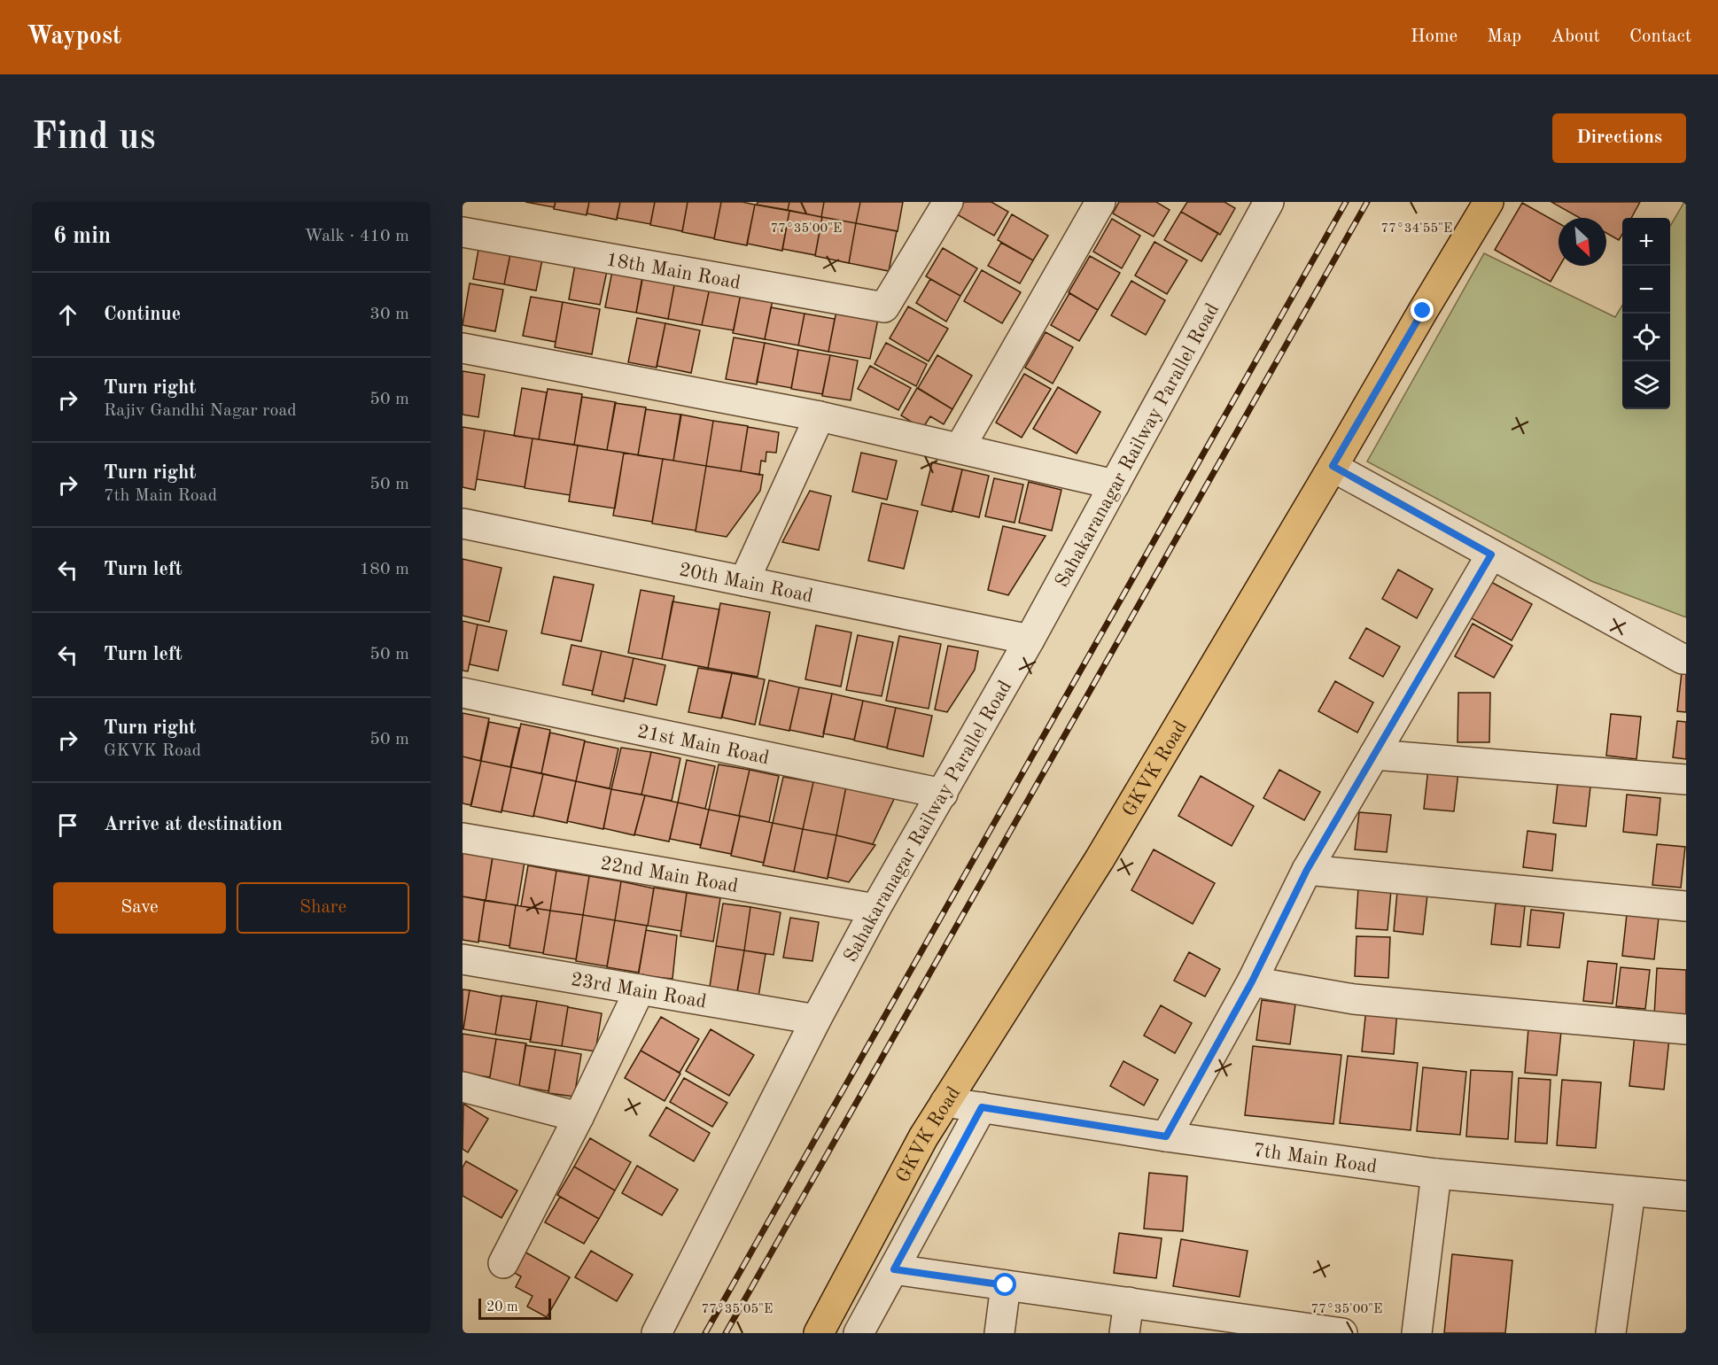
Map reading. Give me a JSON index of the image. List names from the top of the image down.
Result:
{
  "streets": {
    "main road": ["GKVK Road"],
    "street": [
      "18th Main Road",
      "Sahakaranagar Railway Parallel Road",
      "20th Main Road",
      "21st Main Road",
      "22nd Main Road",
      "23rd Main Road",
      "7th Main Road"
    ]
  },
  "crossings": [
    ["Sahakaranagar Railway Parallel Road", "20th Main Road"],
    ["Sahakaranagar Railway Parallel Road", "21st Main Road"],
    ["Sahakaranagar Railway Parallel Road", "22nd Main Road"],
    ["Sahakaranagar Railway Parallel Road", "23rd Main Road"],
    ["GKVK Road", "7th Main Road"]
  ],
  "scale_bar": "20 m",
  "north": "bottom right",
  "page": {
    "header": "Waypost",
    "nav": [
      "Home",
      "Map",
      "About",
      "Contact"
    ],
    "buttons": [
      "Directions",
      ["Save", "Share"]
    ],
    "title": "Find us",
    "heading": ["6 min", "Walk · 410 m"],
    "map_buttons": ["+", "−"],
    "list": [
      ["Continue", "30 m"],
      ["Turn right", "Rajiv Gandhi Nagar road", "50 m"],
      ["Turn right", "7th Main Road", "50 m"],
      ["Turn left", "180 m"],
      ["Turn left", "50 m"],
      ["Turn right", "GKVK Road", "50 m"],
      "Arrive at destination"
    ],
    "scale": "20 m"
  },
  "coordinates": ["77°35'00\"E", "77°34'55\"E", "77°35'05\"E"]
}
